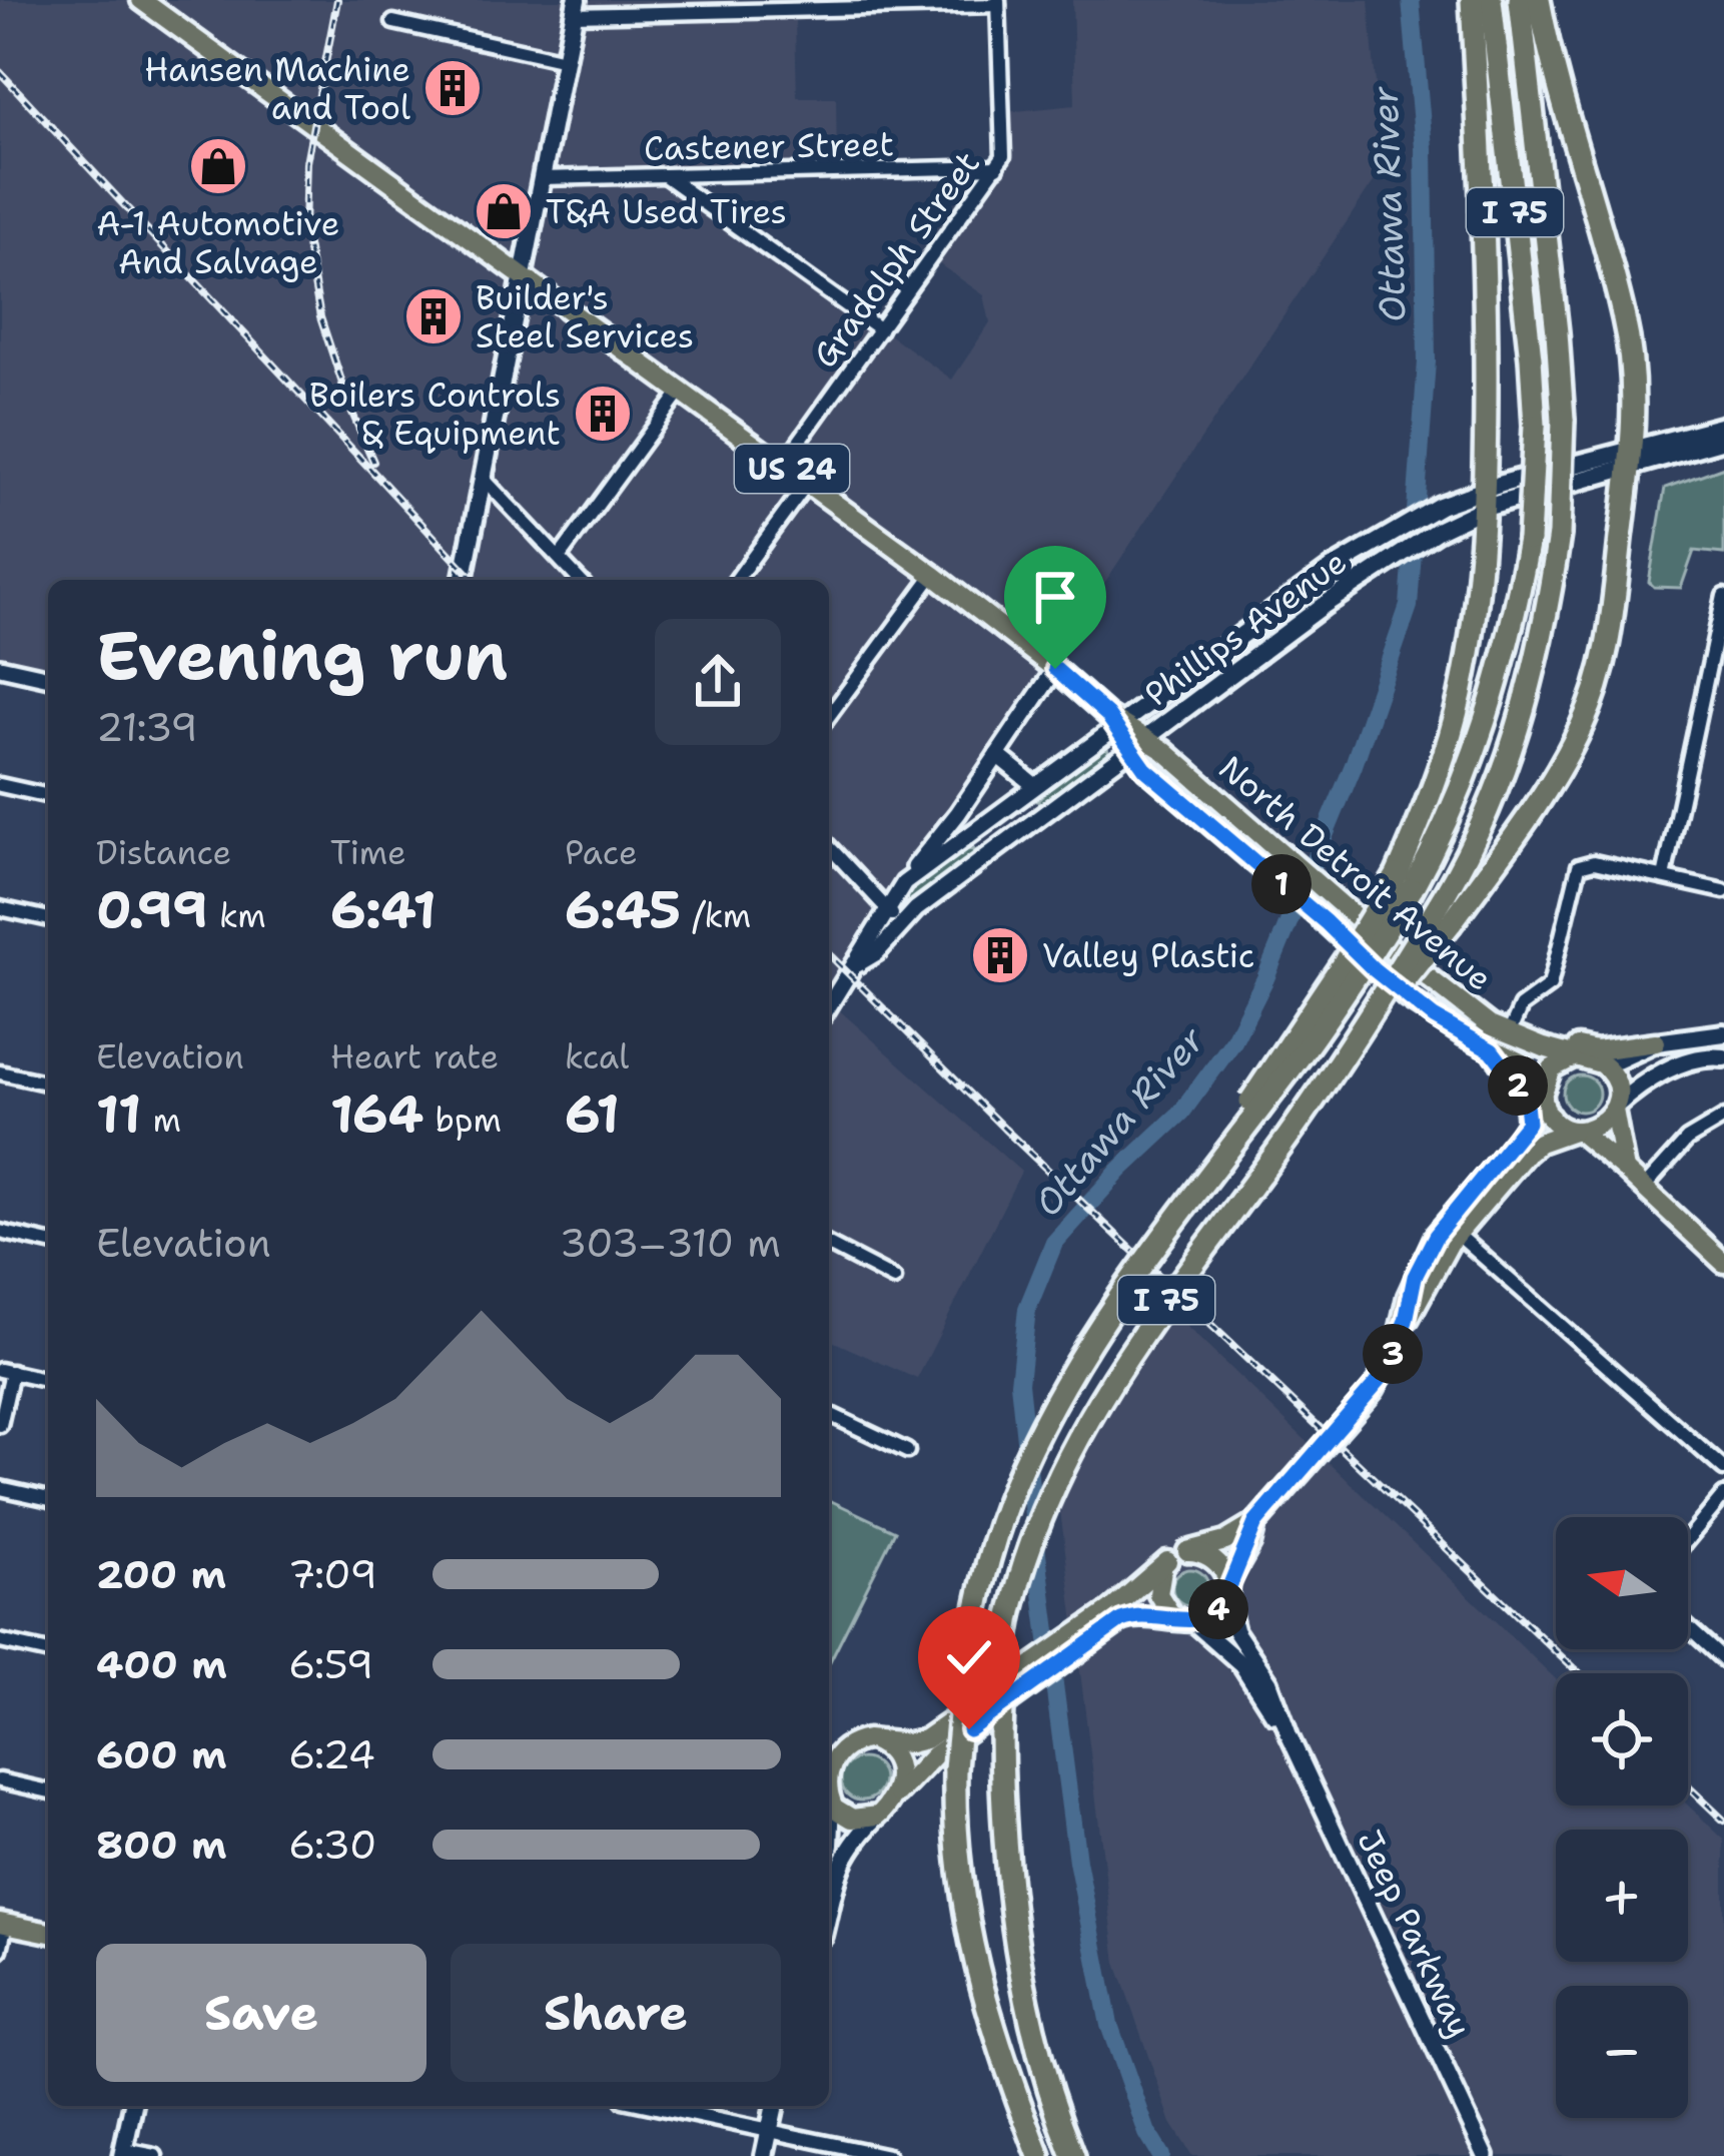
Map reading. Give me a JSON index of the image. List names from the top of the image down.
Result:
{
  "streets": {
    "highway": ["I 75"],
    "main road": ["US 24", "Phillips Avenue", "North Detroit Avenue"],
    "street": ["Castener Street", "Gradolph Street", "Jeep Parkway"]
  },
  "crossings": [
    ["Castener Street", "Gradolph Street"],
    ["Gradolph Street", "North Detroit Avenue"],
    ["US 24", "North Detroit Avenue"],
    ["Phillips Avenue", "North Detroit Avenue"]
  ],
  "water": ["Ottawa River"],
  "places": {
    "building": [
      "Hansen Machine and Tool",
      "Builder's Steel Services",
      "Boilers Controls & Equipment",
      "Valley Plastic"
    ],
    "shop": ["A-1 Automotive And Salvage", "T&A Used Tires"]
  },
  "north": "left",
  "page": {
    "heading": ["Evening run", "21:39"],
    "stats": [
      ["Distance", "0.99 km"],
      ["Time", "6:41"],
      ["Pace", "6:45 /km"],
      ["Elevation", "11 m"],
      ["Heart rate", "164 bpm"],
      ["kcal", "61"]
    ],
    "pins": [
      "1",
      "2",
      "3",
      "4"
    ],
    "chart": ["Elevation", "303–310 m"],
    "map_buttons": ["+", "−"],
    "list": [
      {
        "name": "200 m",
        "note": "7:09"
      },
      {
        "name": "400 m",
        "note": "6:59"
      },
      {
        "name": "600 m",
        "note": "6:24"
      },
      {
        "name": "800 m",
        "note": "6:30"
      }
    ],
    "buttons": ["Save", "Share"]
  }
}
